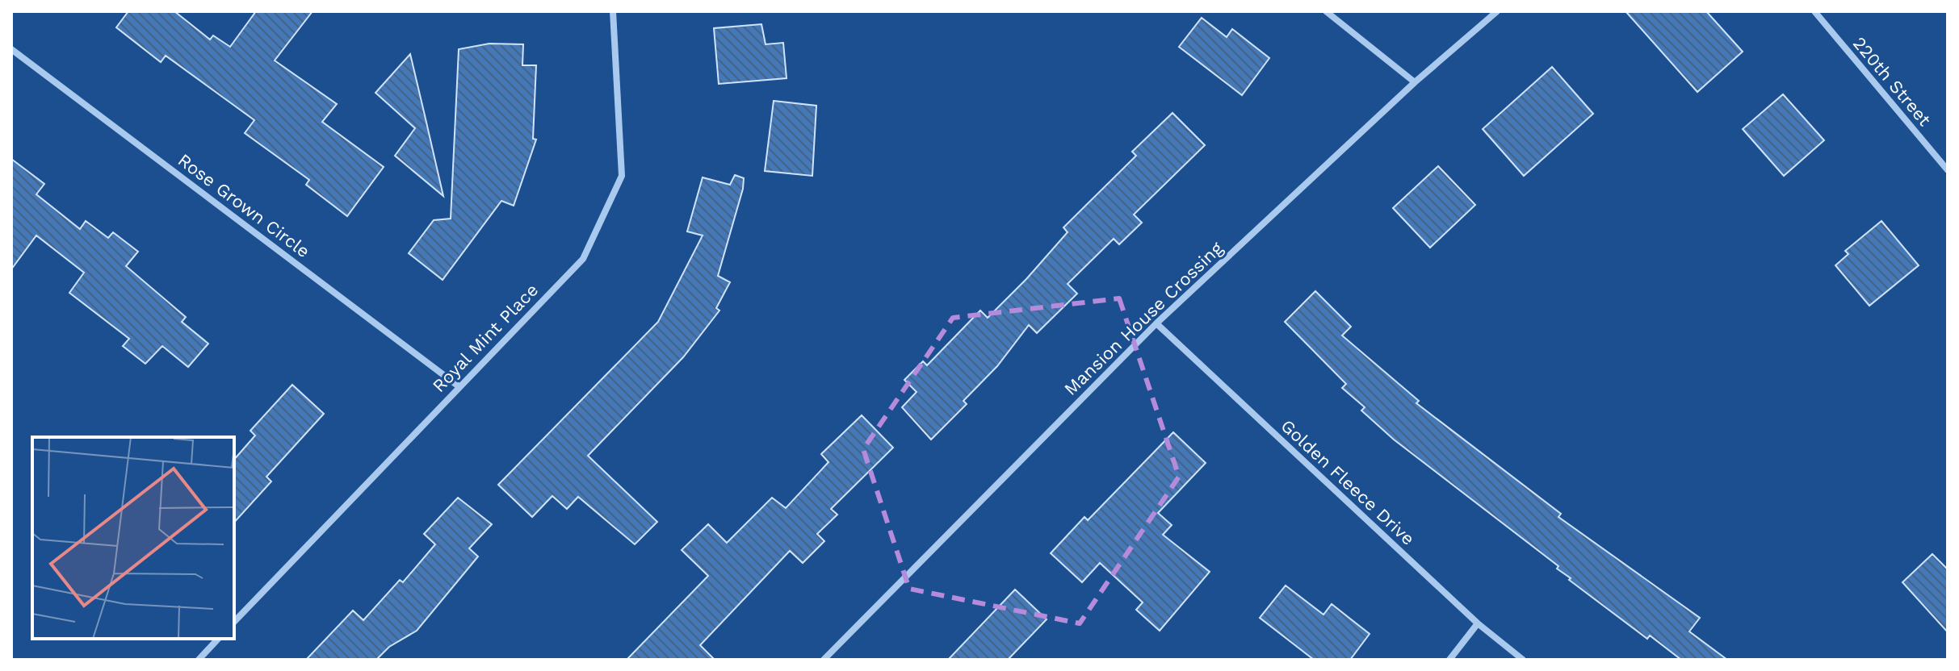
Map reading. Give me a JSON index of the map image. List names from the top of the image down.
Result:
{
  "streets": {
    "street": [
      "220th Street",
      "Rose Grown Circle",
      "Mansion House Crossing",
      "Royal Mint Place",
      "Golden Fleece Drive"
    ]
  },
  "crossings": [
    ["Rose Grown Circle", "Royal Mint Place"],
    ["Mansion House Crossing", "Golden Fleece Drive"]
  ]
}
